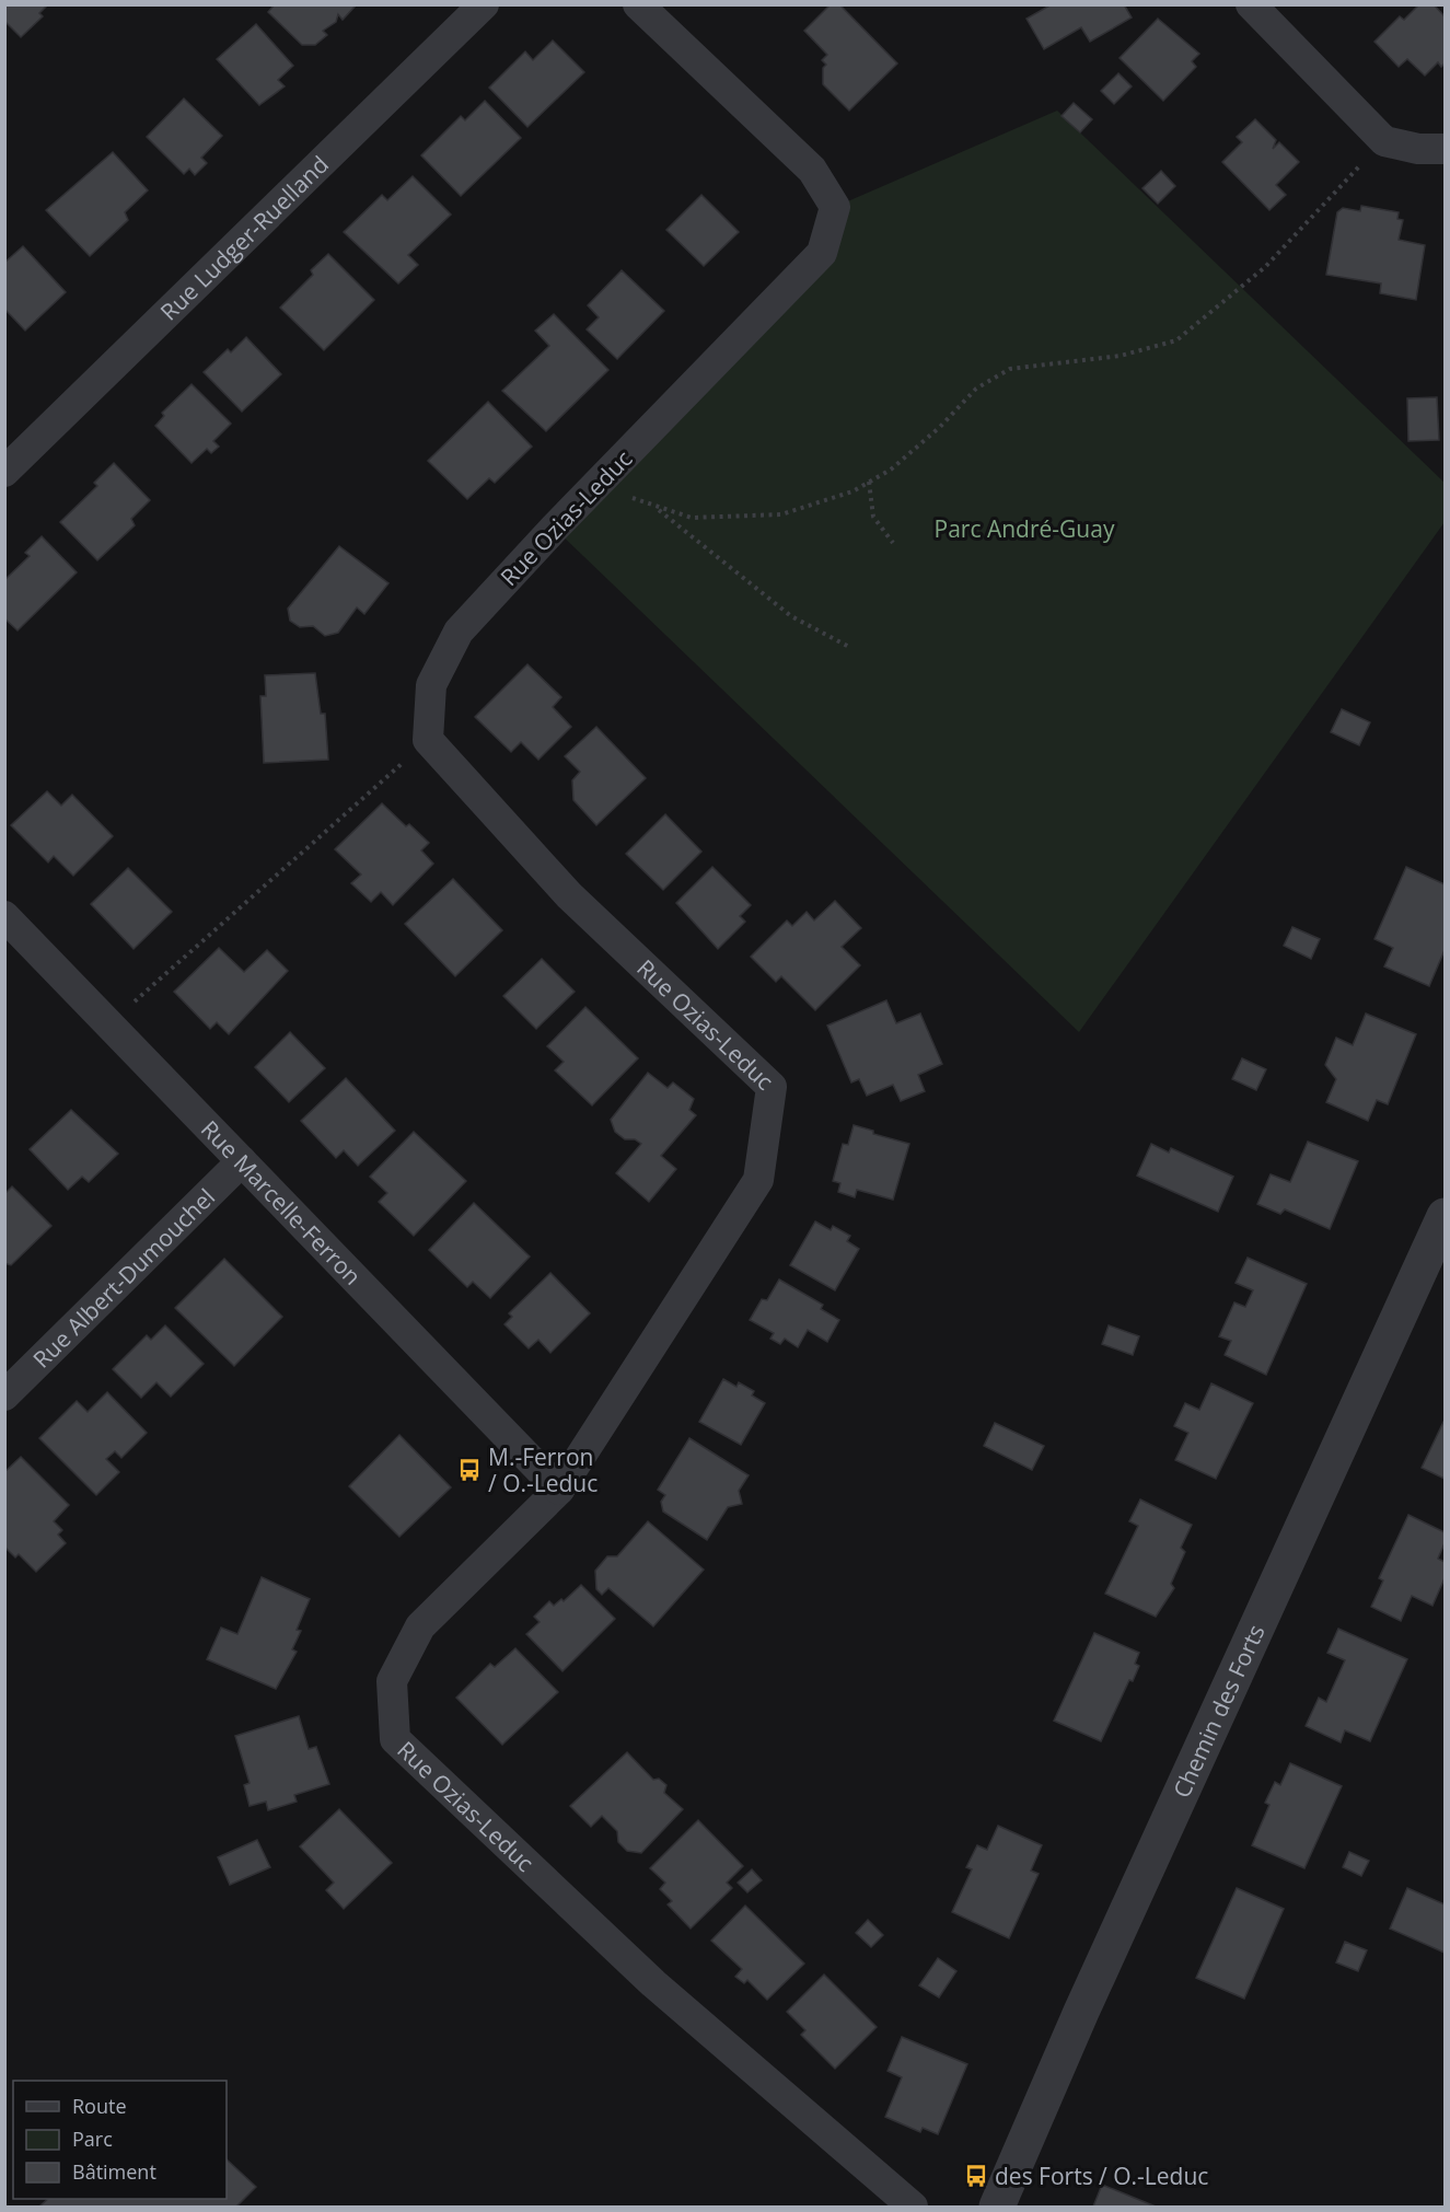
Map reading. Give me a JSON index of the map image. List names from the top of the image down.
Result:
{
  "streets": {
    "street": [
      "Rue Ludger-Ruelland",
      "Rue Ozias-Leduc",
      "Rue Marcelle-Ferron",
      "Rue Albert-Dumouchel",
      "Chemin des Forts"
    ]
  },
  "crossings": [
    ["Rue Ozias-Leduc", "Rue Marcelle-Ferron"],
    ["Rue Marcelle-Ferron", "Rue Albert-Dumouchel"]
  ],
  "parks": ["Parc André-Guay"],
  "places": {
    "bus stop": ["M.-Ferron / O.-Leduc", "des Forts / O.-Leduc"]
  },
  "legend": ["Route", "Parc", "Bâtiment"]
}
